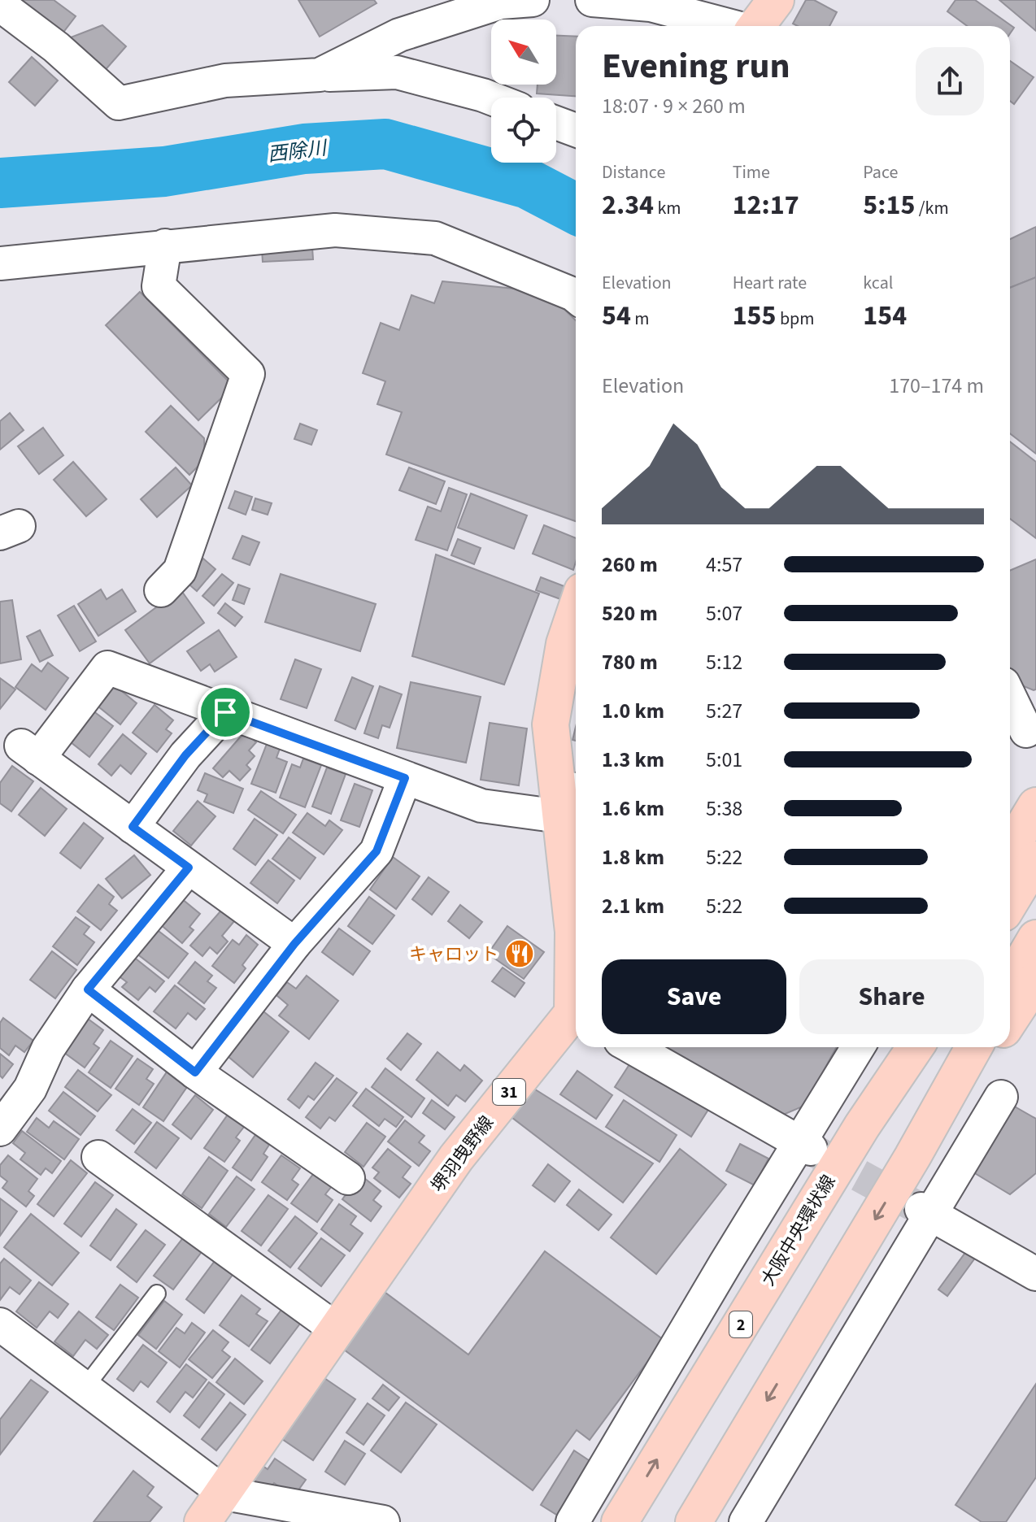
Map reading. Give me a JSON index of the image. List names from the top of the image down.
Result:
{
  "streets": {
    "main road": [
      "31",
      "堺羽曳野線",
      "大阪中央環状線",
      "2"
    ]
  },
  "water": ["西除川"],
  "places": {
    "restaurant": ["キャロット"]
  },
  "north": "top left",
  "page": {
    "heading": ["Evening run", "18:07 · 9 × 260 m"],
    "stats": [
      ["Distance", "2.34 km"],
      ["Time", "12:17"],
      ["Pace", "5:15 /km"],
      ["Elevation", "54 m"],
      ["Heart rate", "155 bpm"],
      ["kcal", "154"]
    ],
    "chart": ["Elevation", "170–174 m"],
    "list": [
      {
        "name": "260 m",
        "note": "4:57"
      },
      {
        "name": "520 m",
        "note": "5:07"
      },
      {
        "name": "780 m",
        "note": "5:12"
      },
      {
        "name": "1.0 km",
        "note": "5:27"
      },
      {
        "name": "1.3 km",
        "note": "5:01"
      },
      {
        "name": "1.6 km",
        "note": "5:38"
      },
      {
        "name": "1.8 km",
        "note": "5:22"
      },
      {
        "name": "2.1 km",
        "note": "5:22"
      }
    ],
    "buttons": ["Save", "Share"]
  }
}
